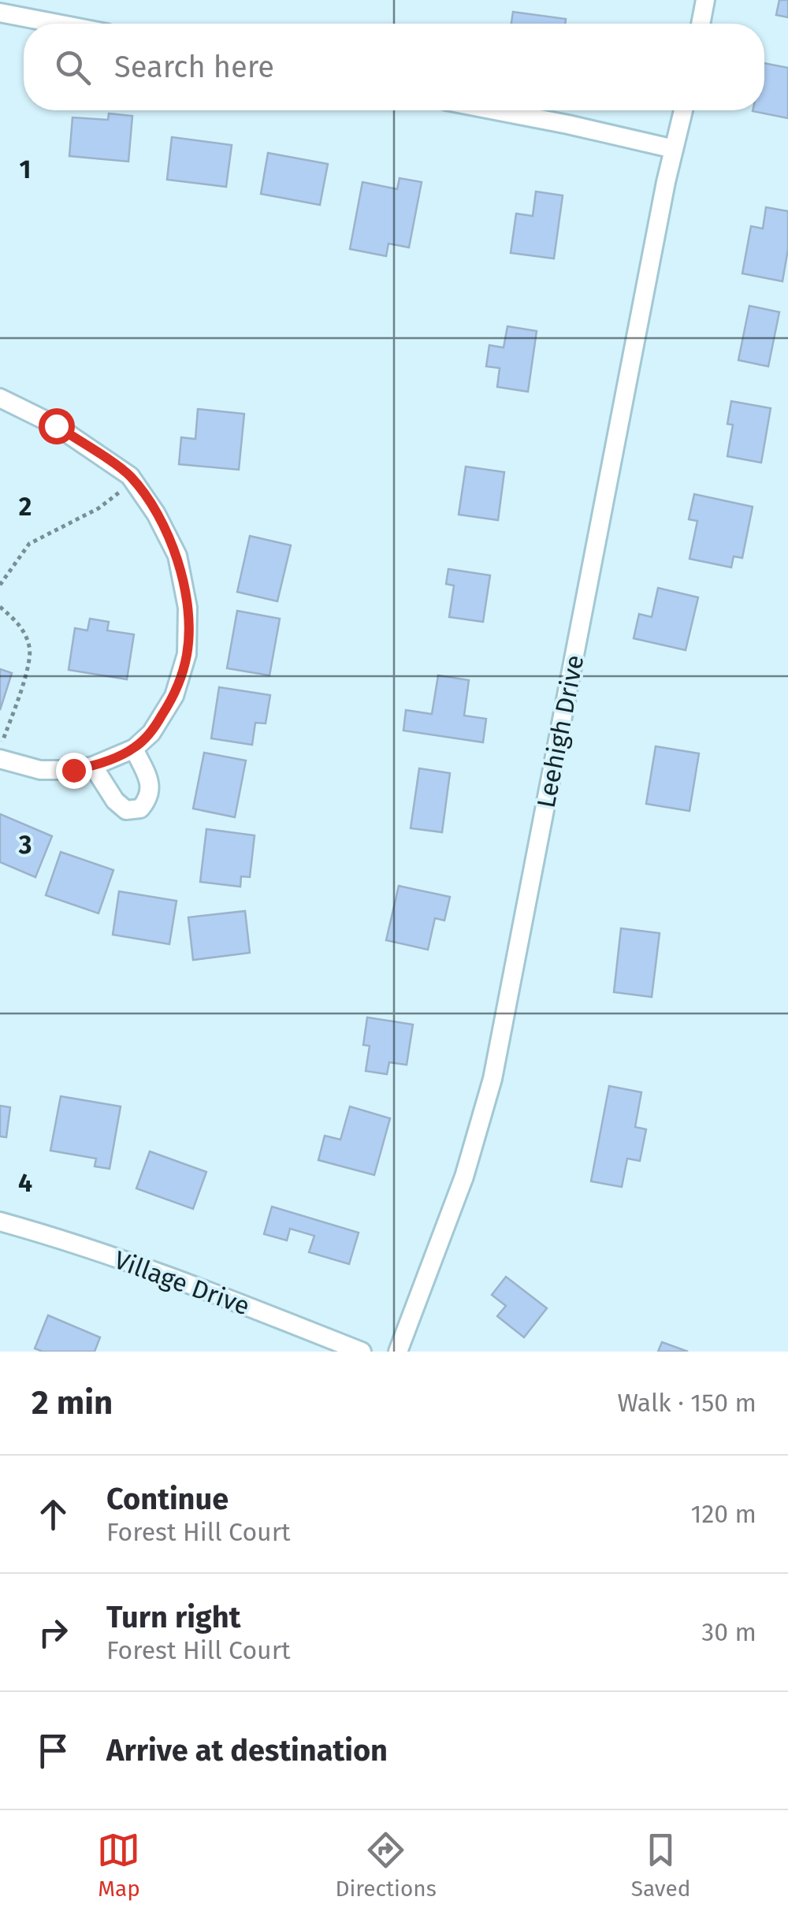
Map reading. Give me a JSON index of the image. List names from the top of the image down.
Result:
{
  "streets": {
    "street": ["Leehigh Drive", "Village Drive"]
  },
  "page": {
    "search": "Search here",
    "heading": ["2 min", "Walk · 150 m"],
    "list": [
      ["Continue", "Forest Hill Court", "120 m"],
      ["Turn right", "Forest Hill Court", "30 m"],
      "Arrive at destination"
    ],
    "nav": ["Map", "Directions", "Saved"]
  },
  "grid": {
    "rows": [
      "1",
      "2",
      "3",
      "4"
    ]
  }
}
